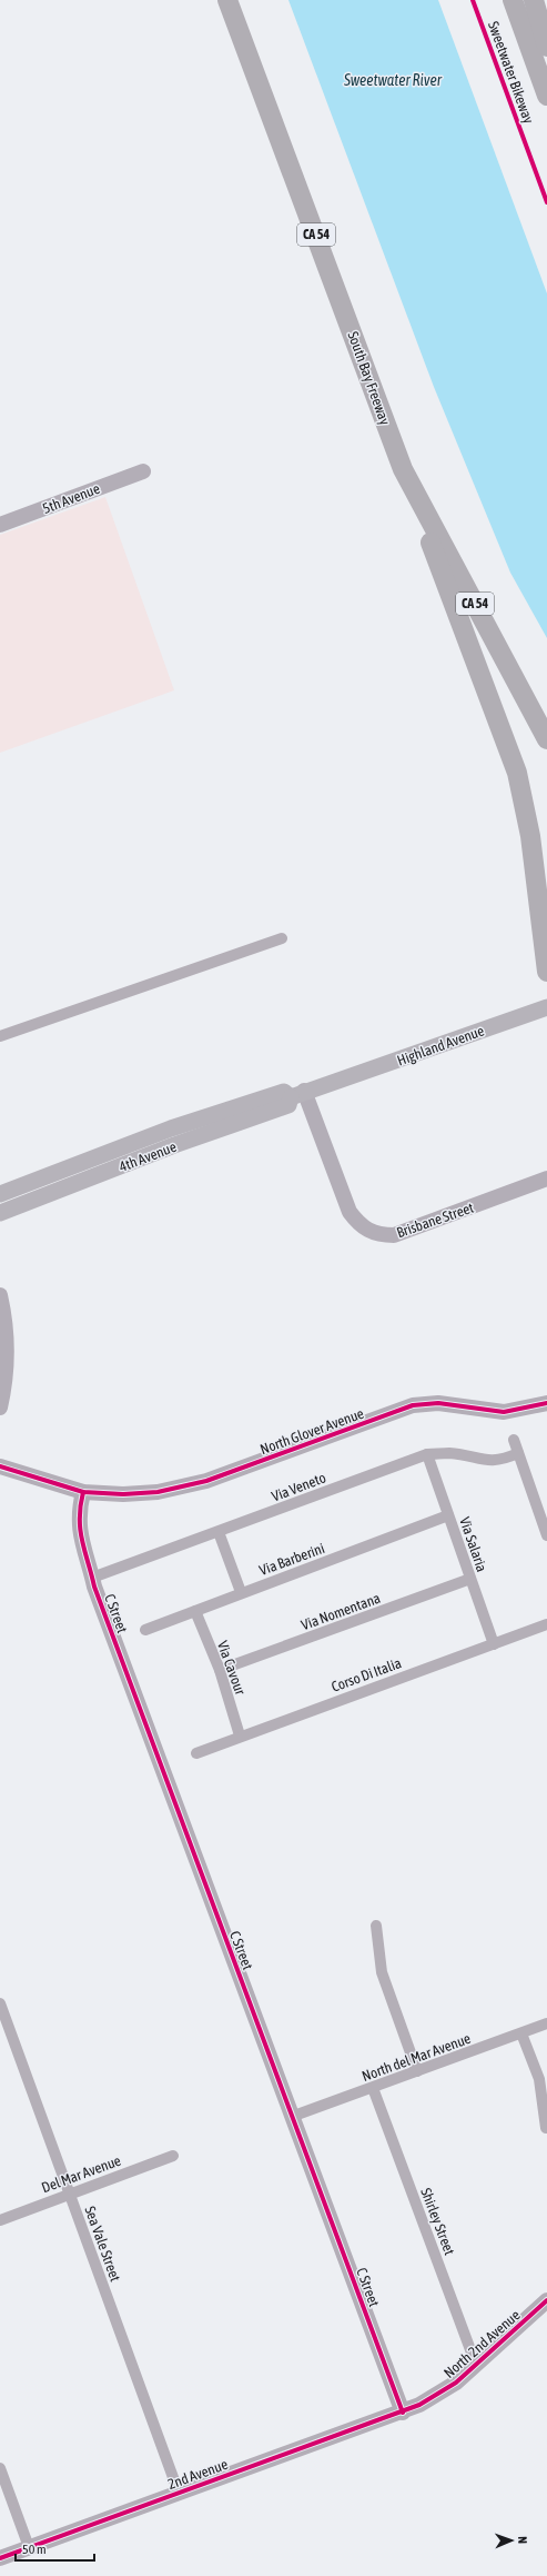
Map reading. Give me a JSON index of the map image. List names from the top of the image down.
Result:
{
  "streets": {
    "highway": ["CA 54", "South Bay Freeway"],
    "main road": ["Highland Avenue", "4th Avenue"],
    "street": [
      "5th Avenue",
      "Brisbane Street",
      "North Glover Avenue",
      "Via Veneto",
      "Via Salaria",
      "Via Barberini",
      "Via Nomentana",
      "C Street",
      "Via Cavour",
      "Corso Di Italia",
      "North del Mar Avenue",
      "Del Mar Avenue",
      "Shirley Street",
      "Sea Vale Street",
      "North 2nd Avenue",
      "2nd Avenue"
    ],
    "cycle path": ["Sweetwater Bikeway"]
  },
  "crossings": [
    ["Highland Avenue", "4th Avenue"],
    ["4th Avenue", "Brisbane Street"],
    ["North Glover Avenue", "C Street"],
    ["Via Veneto", "Via Salaria"],
    ["Via Veneto", "C Street"],
    ["Via Salaria", "Via Barberini"],
    ["Via Salaria", "Via Nomentana"],
    ["Via Salaria", "Corso Di Italia"],
    ["Via Barberini", "Via Cavour"],
    ["Via Nomentana", "Via Cavour"],
    ["C Street", "North del Mar Avenue"],
    ["C Street", "North 2nd Avenue"],
    ["C Street", "2nd Avenue"],
    ["Via Cavour", "Corso Di Italia"],
    ["North del Mar Avenue", "Shirley Street"],
    ["Del Mar Avenue", "Sea Vale Street"],
    ["Shirley Street", "North 2nd Avenue"],
    ["Sea Vale Street", "2nd Avenue"],
    ["North 2nd Avenue", "2nd Avenue"]
  ],
  "water": ["Sweetwater River"],
  "scale_bar": "50 m",
  "north": "right"
}
